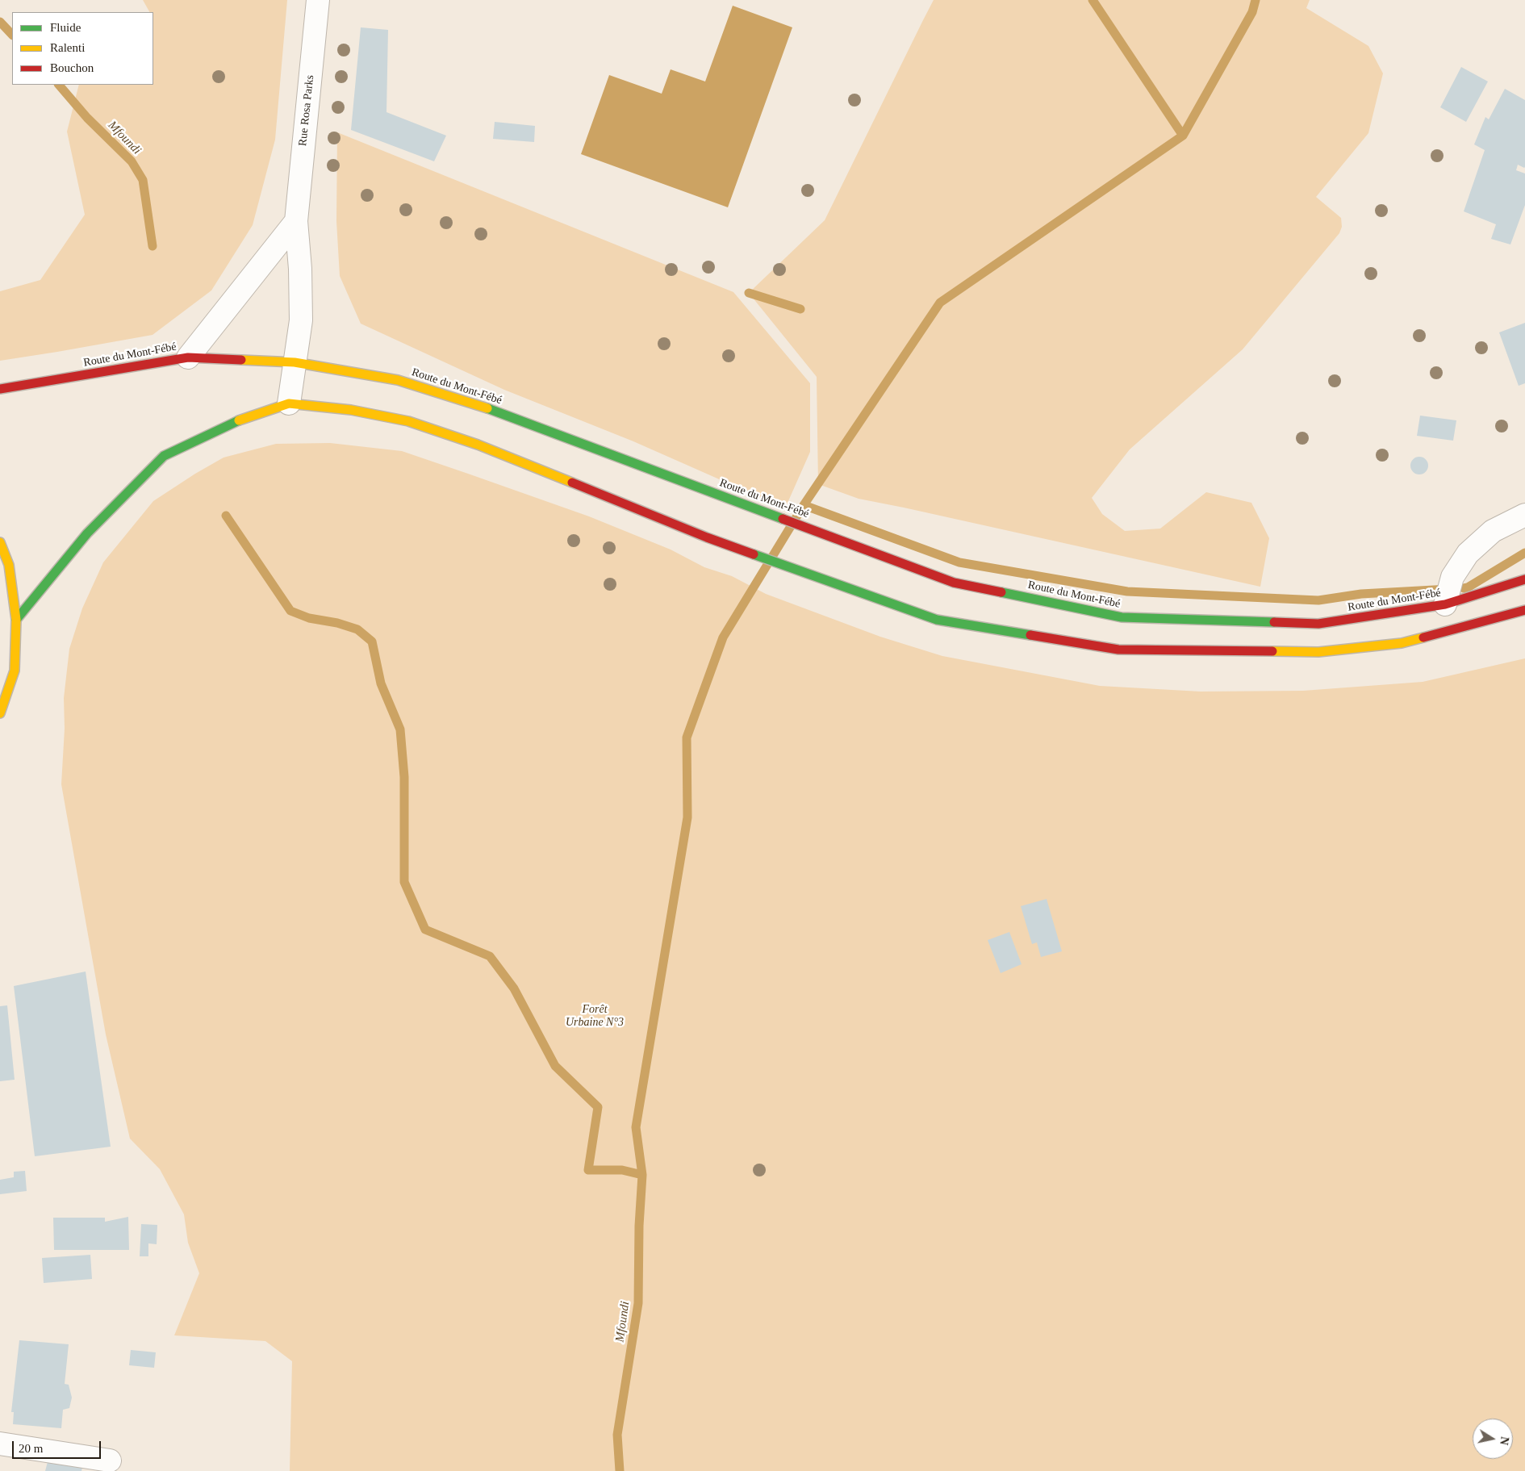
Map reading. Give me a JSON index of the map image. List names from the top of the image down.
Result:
{
  "streets": {
    "street": ["Rue Rosa Parks", "Route du Mont-Fébé"]
  },
  "crossings": [
    ["Rue Rosa Parks", "Route du Mont-Fébé"]
  ],
  "water": ["Mfoundi"],
  "parks": ["Forêt Urbaine N°3"],
  "legend": ["Fluide", "Ralenti", "Bouchon"],
  "scale_bar": "20 m",
  "north": "right"
}
